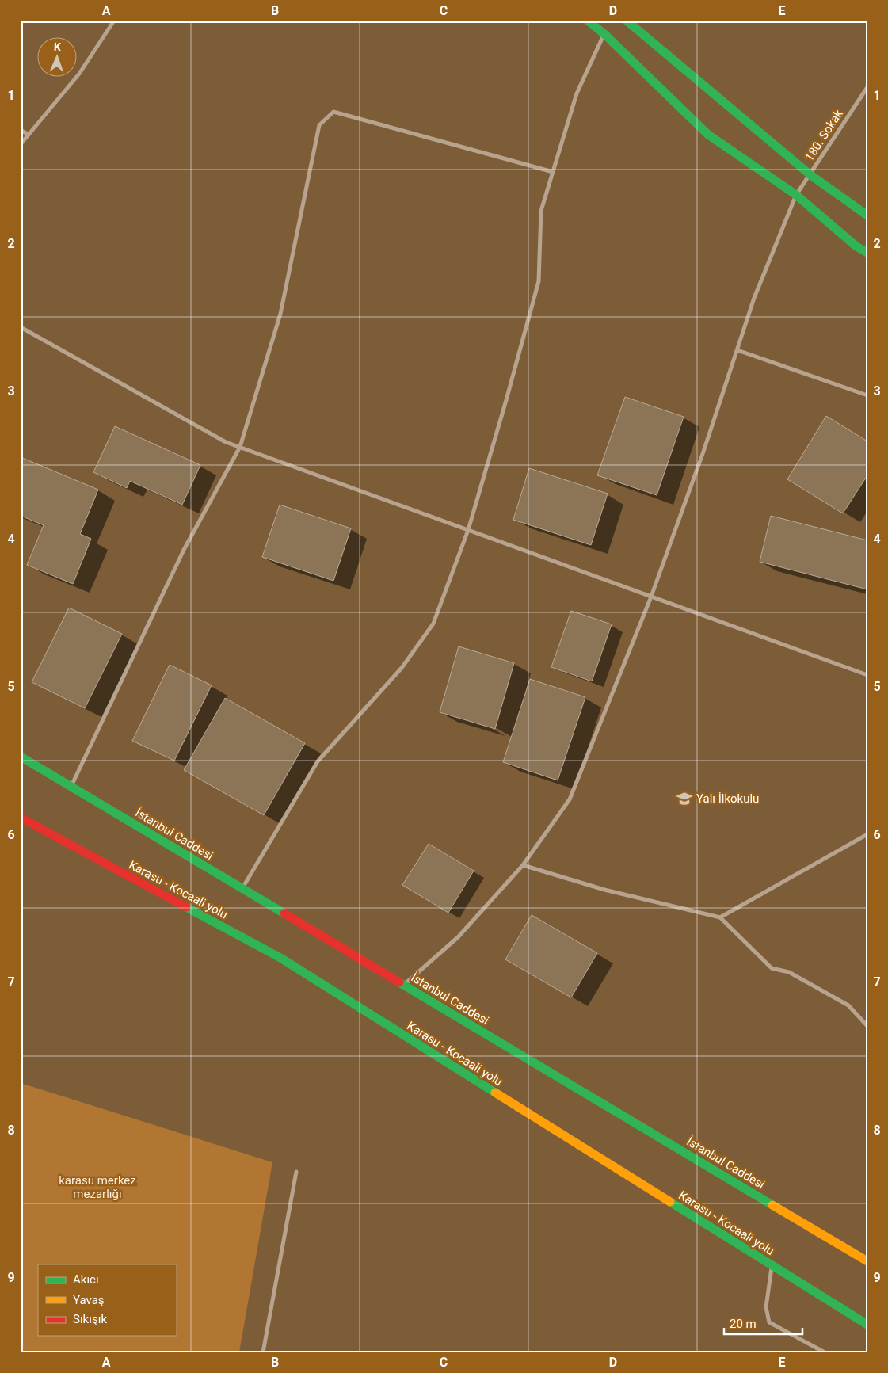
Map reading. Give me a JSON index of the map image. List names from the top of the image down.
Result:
{
  "streets": {
    "main road": ["İstanbul Caddesi", "Karasu - Kocaali yolu"],
    "street": ["180. Sokak"]
  },
  "crossings": [
    ["180. Sokak", "İstanbul Caddesi"]
  ],
  "parks": ["karasu merkez mezarlığı"],
  "places": {
    "school or university": ["Yalı İlkokulu"]
  },
  "legend": ["Akıcı", "Yavaş", "Sıkışık"],
  "scale_bar": "20 m",
  "north": "top",
  "grid": {
    "columns": [
      "A",
      "B",
      "C",
      "D",
      "E"
    ],
    "rows": [
      "1",
      "2",
      "3",
      "4",
      "5",
      "6",
      "7",
      "8",
      "9"
    ]
  }
}
